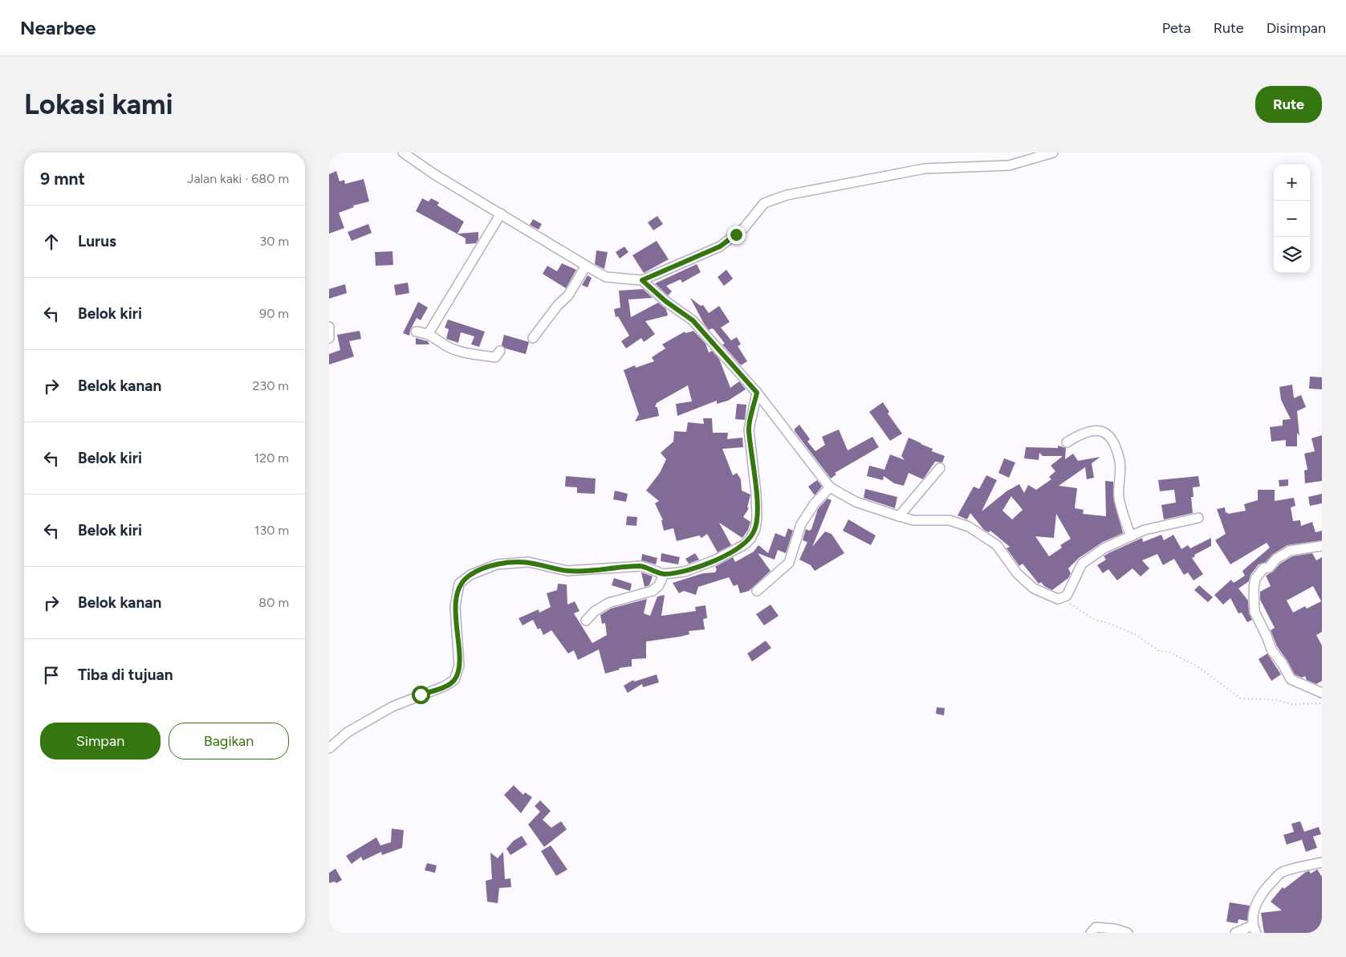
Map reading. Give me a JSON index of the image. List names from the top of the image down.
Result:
{
  "page": {
    "header": "Nearbee",
    "nav": ["Peta", "Rute", "Disimpan"],
    "buttons": [
      "Rute",
      ["Simpan", "Bagikan"]
    ],
    "title": "Lokasi kami",
    "heading": ["9 mnt", "Jalan kaki · 680 m"],
    "map_buttons": ["+", "−"],
    "list": [
      ["Lurus", "30 m"],
      ["Belok kiri", "90 m"],
      ["Belok kanan", "230 m"],
      ["Belok kiri", "120 m"],
      ["Belok kiri", "130 m"],
      ["Belok kanan", "80 m"],
      "Tiba di tujuan"
    ]
  }
}
